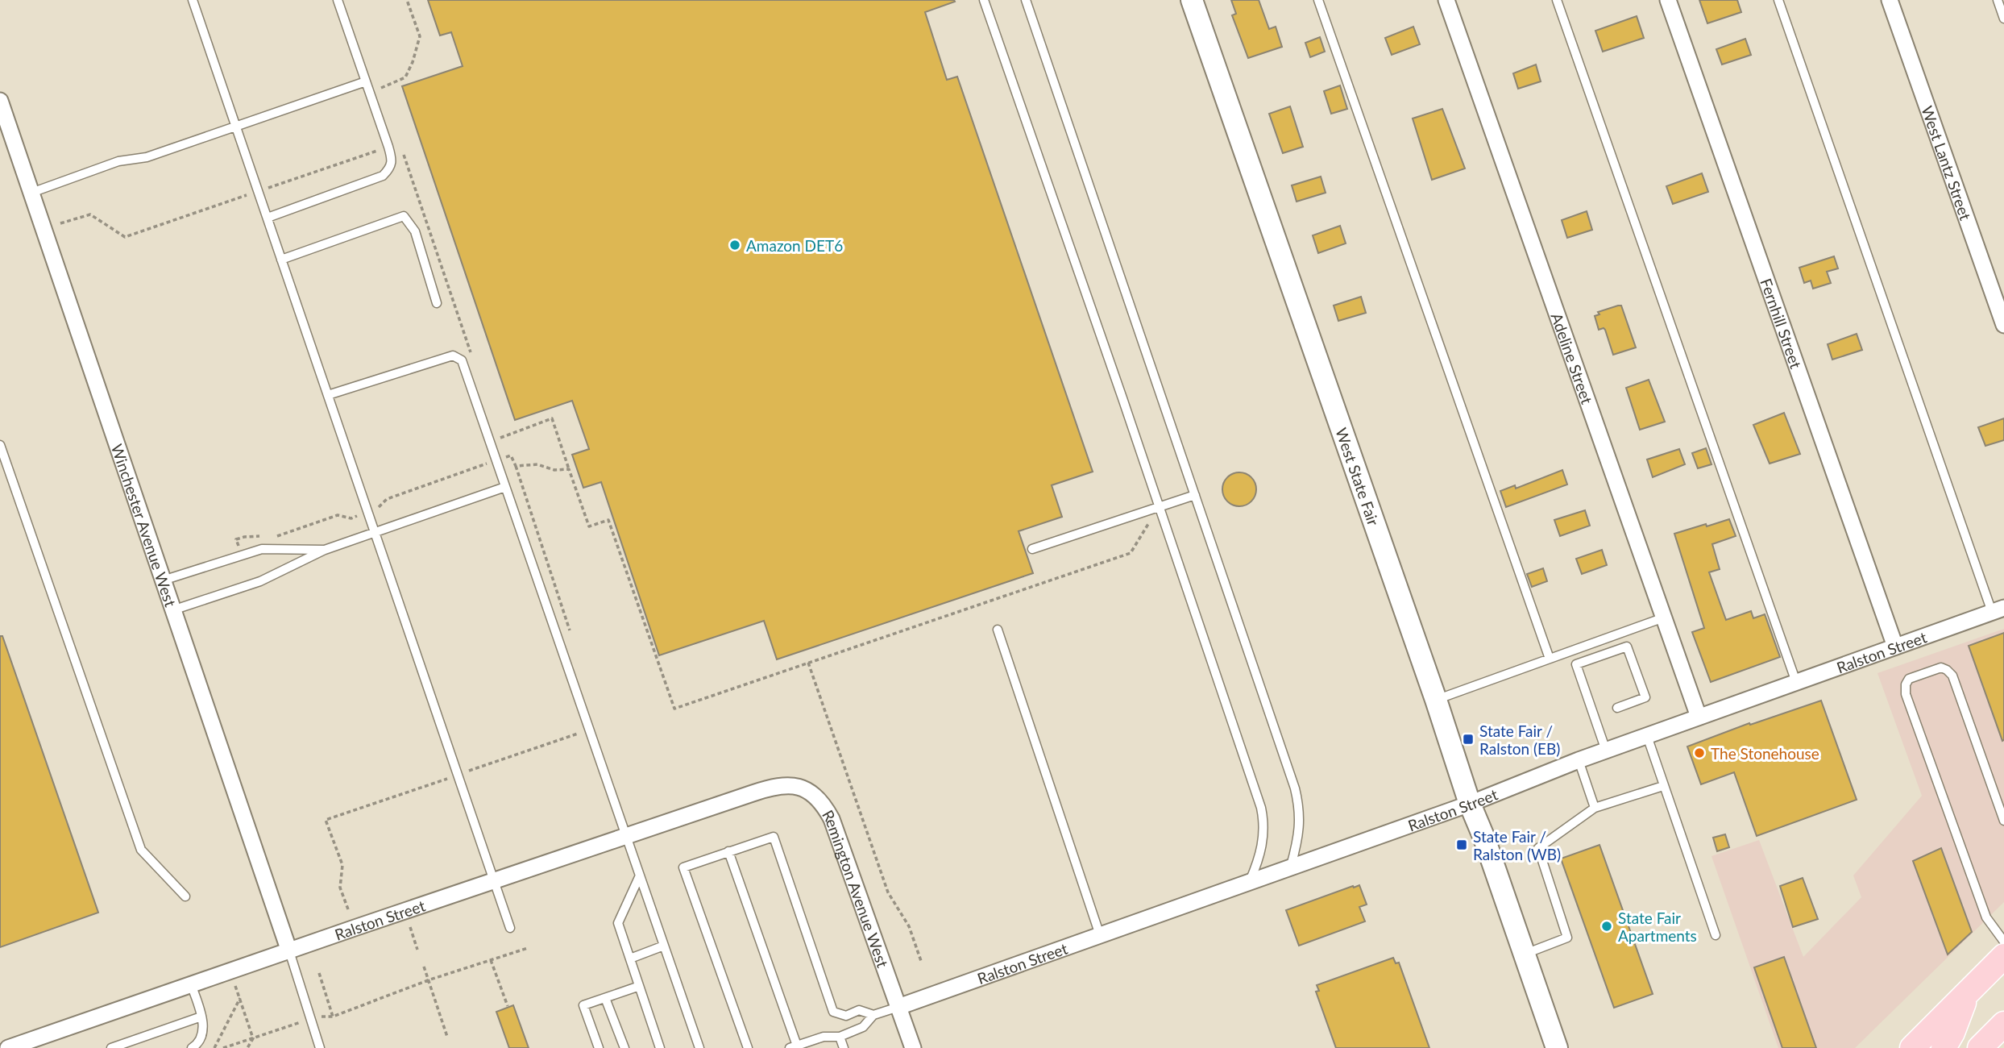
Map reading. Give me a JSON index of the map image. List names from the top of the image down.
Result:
{
  "streets": {
    "street": [
      "West Lantz Street",
      "Fernhill Street",
      "Adeline Street",
      "West State Fair",
      "Winchester Avenue West",
      "Ralston Street",
      "Remington Avenue West"
    ]
  },
  "crossings": [
    ["Fernhill Street", "Ralston Street"],
    ["Adeline Street", "Ralston Street"],
    ["West State Fair", "Ralston Street"],
    ["Winchester Avenue West", "Ralston Street"],
    ["Ralston Street", "Remington Avenue West"]
  ],
  "places": {
    "other": ["Amazon DET6", "The Stonehouse", "State Fair Apartments"],
    "transit": ["State Fair / Ralston (EB)", "State Fair / Ralston (WB)"]
  }
}
